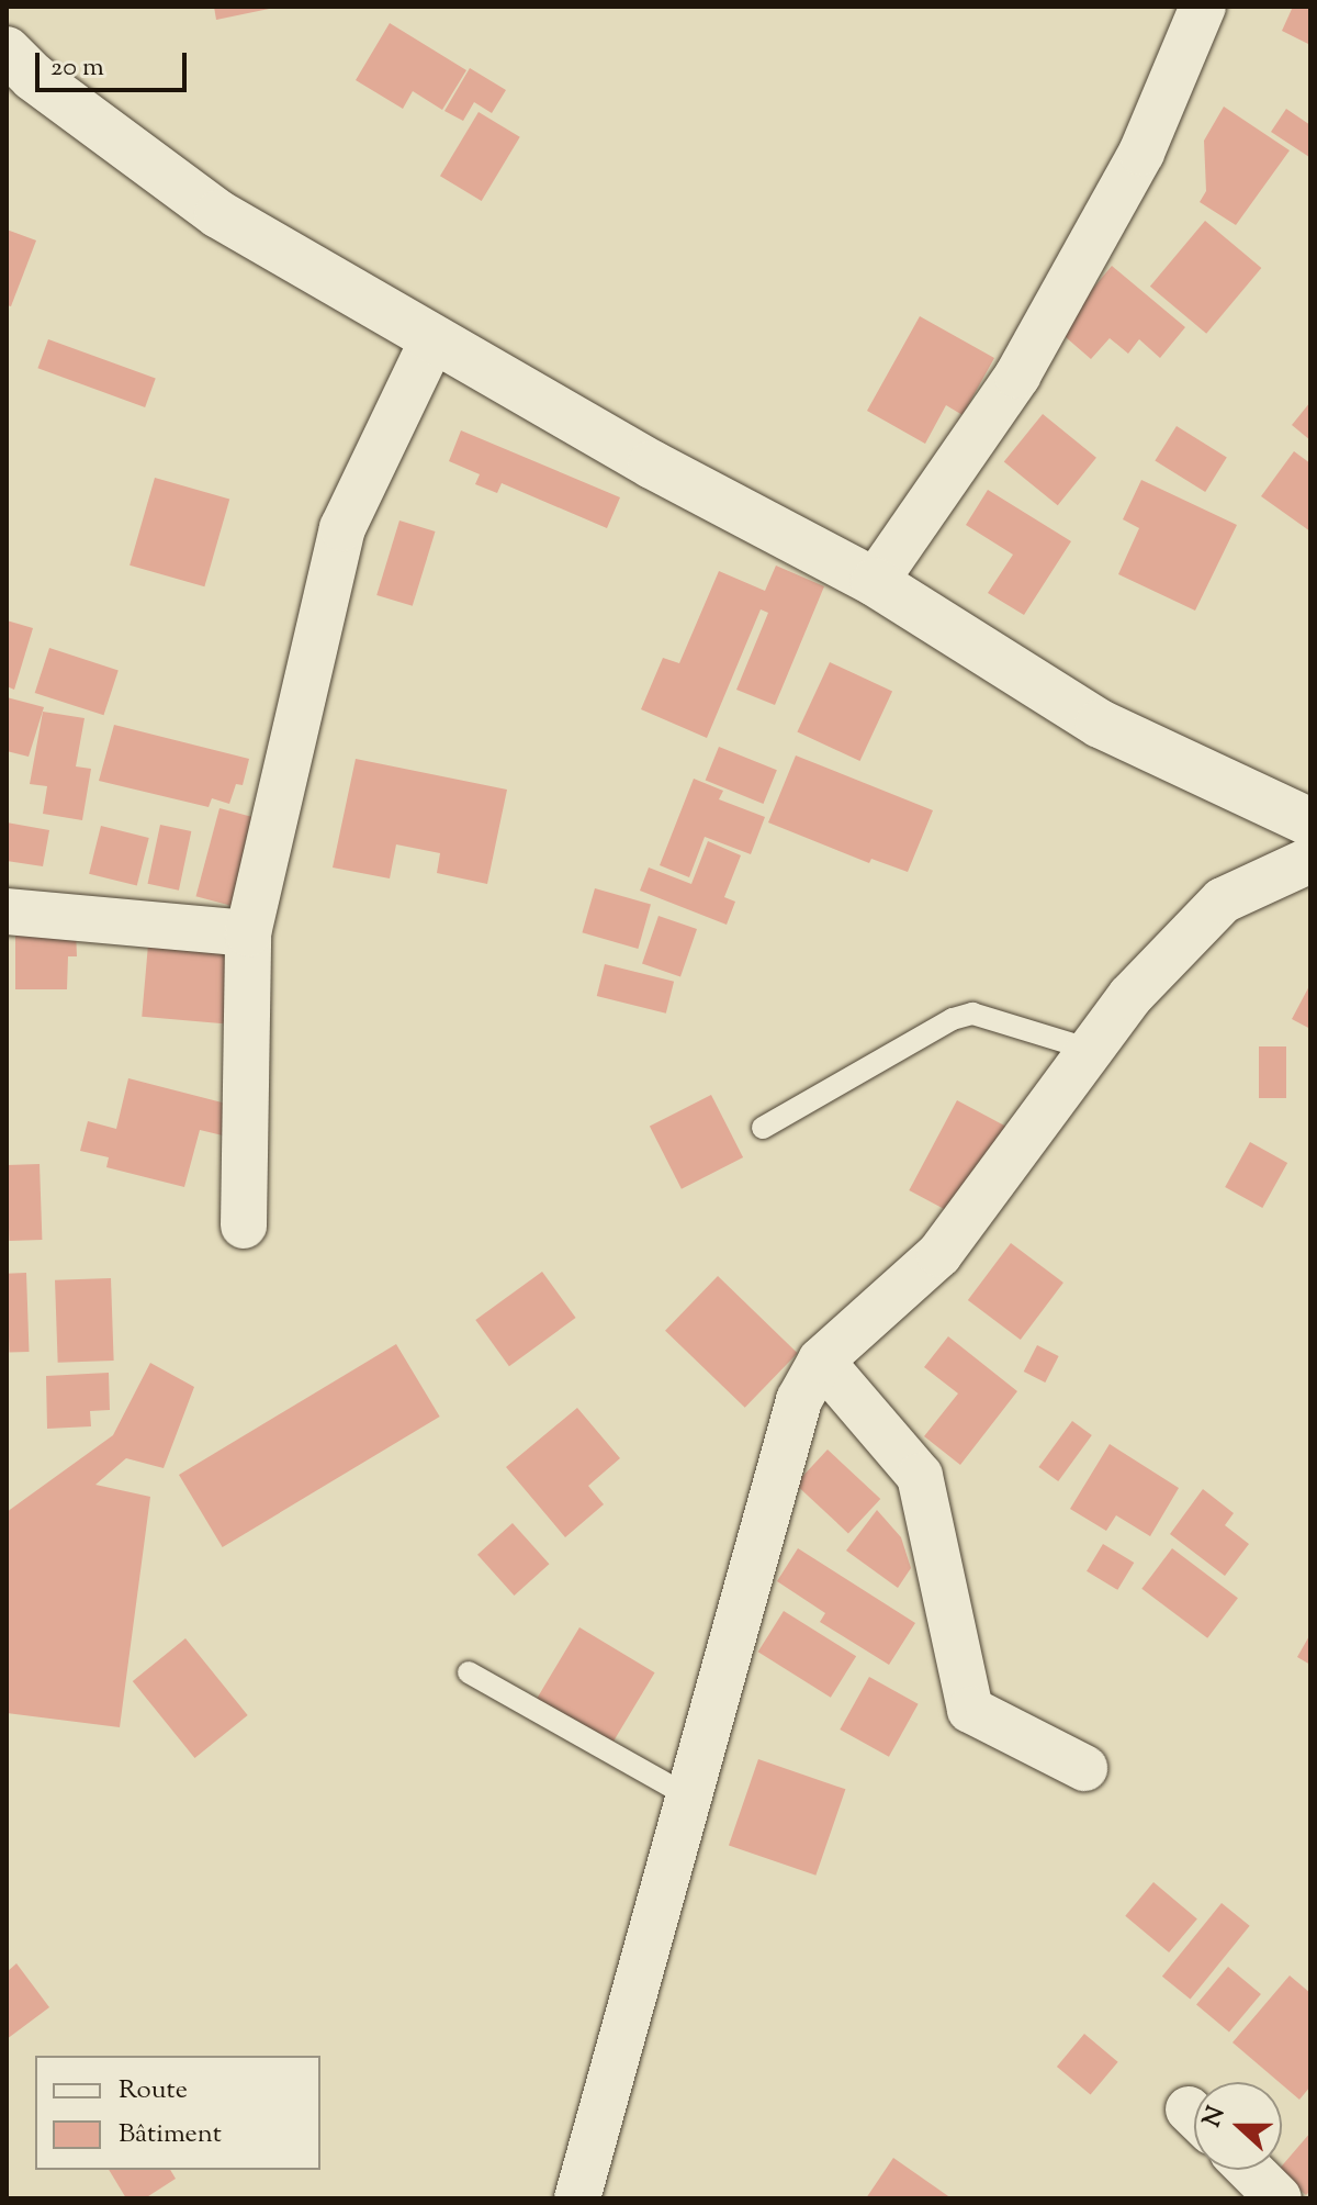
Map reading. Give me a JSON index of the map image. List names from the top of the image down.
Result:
{
  "legend": ["Route", "Bâtiment"],
  "scale_bar": "20 m",
  "north": "left"
}
